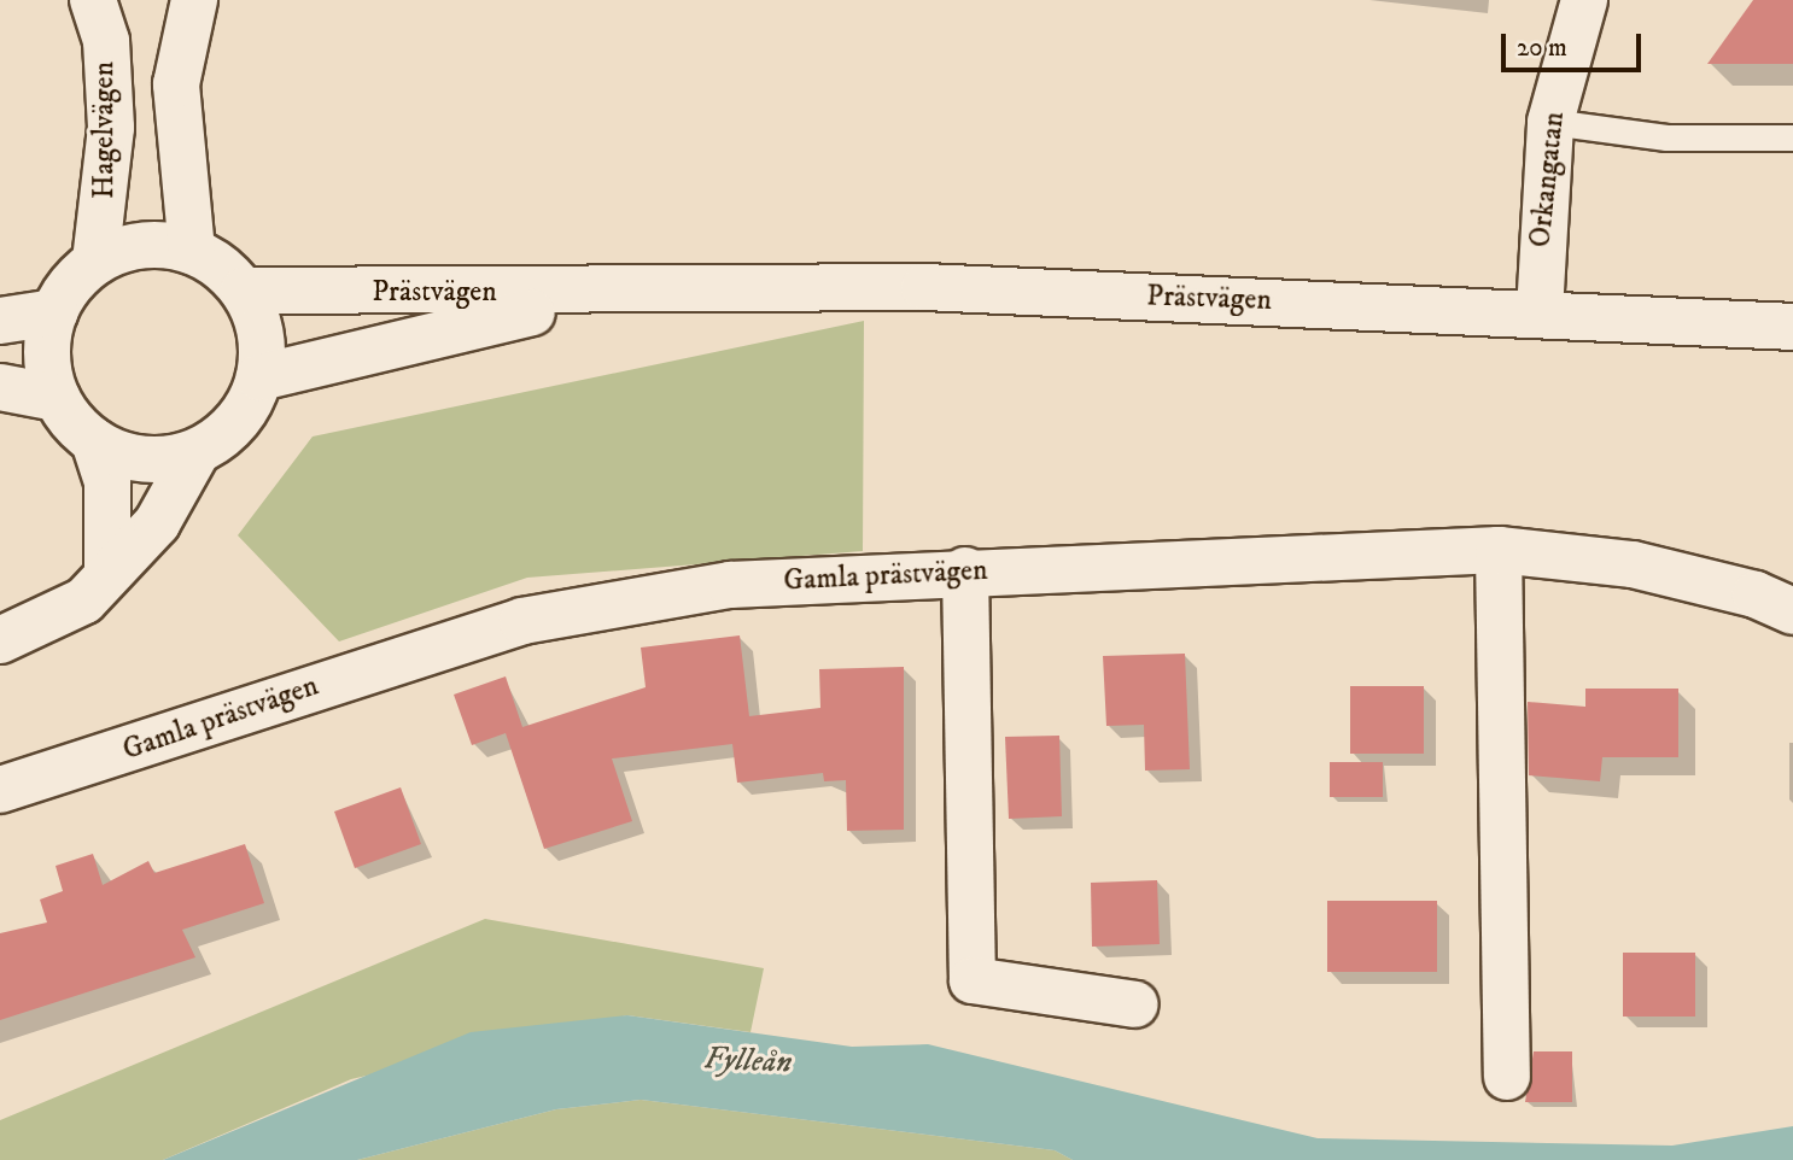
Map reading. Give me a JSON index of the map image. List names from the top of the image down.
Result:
{
  "streets": {
    "street": [
      "Hagelvägen",
      "Orkangatan",
      "Prästvägen",
      "Gamla prästvägen"
    ]
  },
  "crossings": [
    ["Hagelvägen", "Prästvägen"],
    ["Orkangatan", "Prästvägen"]
  ],
  "water": ["Fylleån"],
  "scale_bar": "20 m"
}
